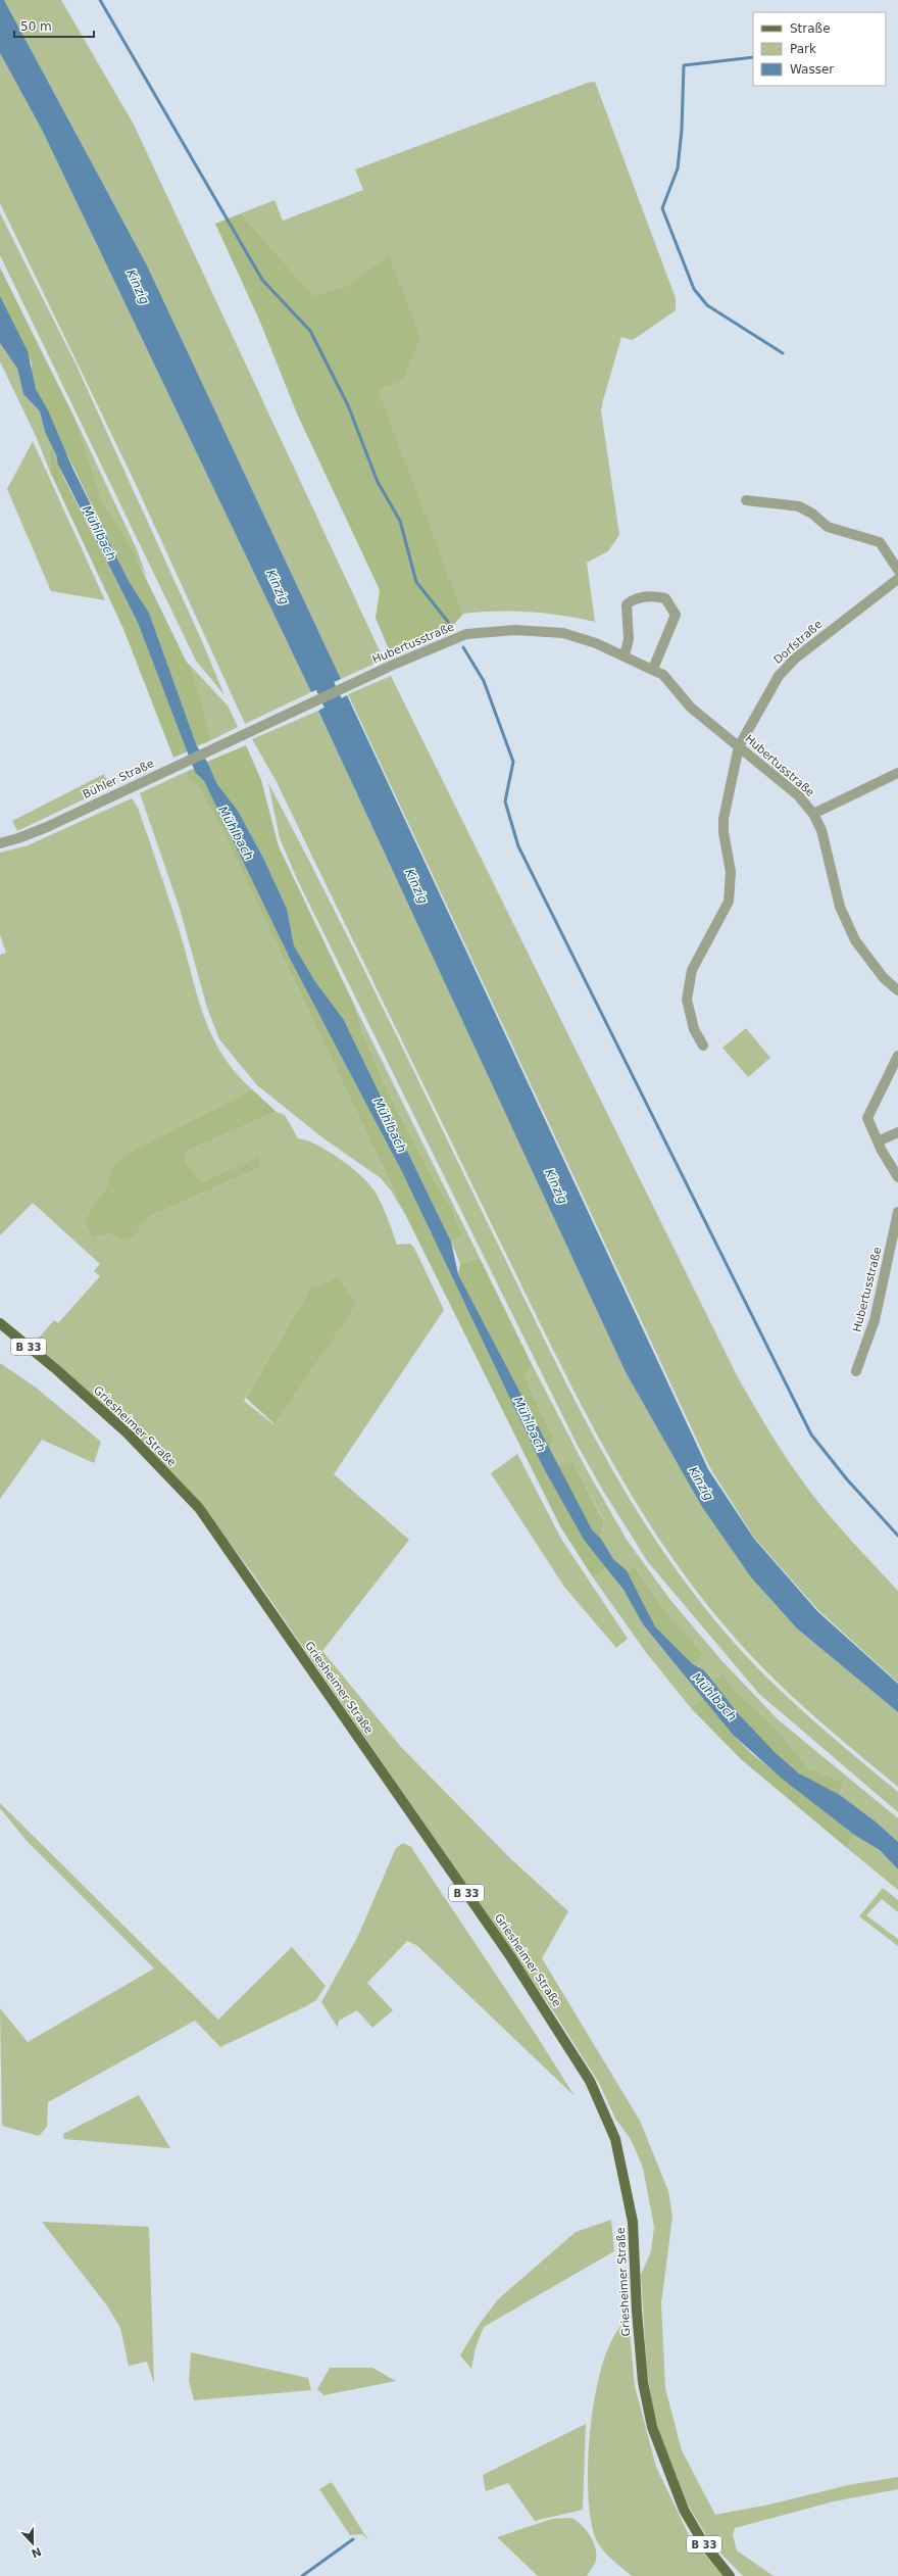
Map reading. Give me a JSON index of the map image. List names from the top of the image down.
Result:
{
  "streets": {
    "main road": ["B 33", "Griesheimer Straße"],
    "street": ["Dorfstraße", "Hubertusstraße", "Bühler Straße"]
  },
  "crossings": [
    ["Dorfstraße", "Hubertusstraße"],
    ["Hubertusstraße", "Bühler Straße"]
  ],
  "water": ["Kinzig", "Mühlbach"],
  "legend": ["Straße", "Park", "Wasser"],
  "scale_bar": "50 m",
  "north": "bottom"
}
